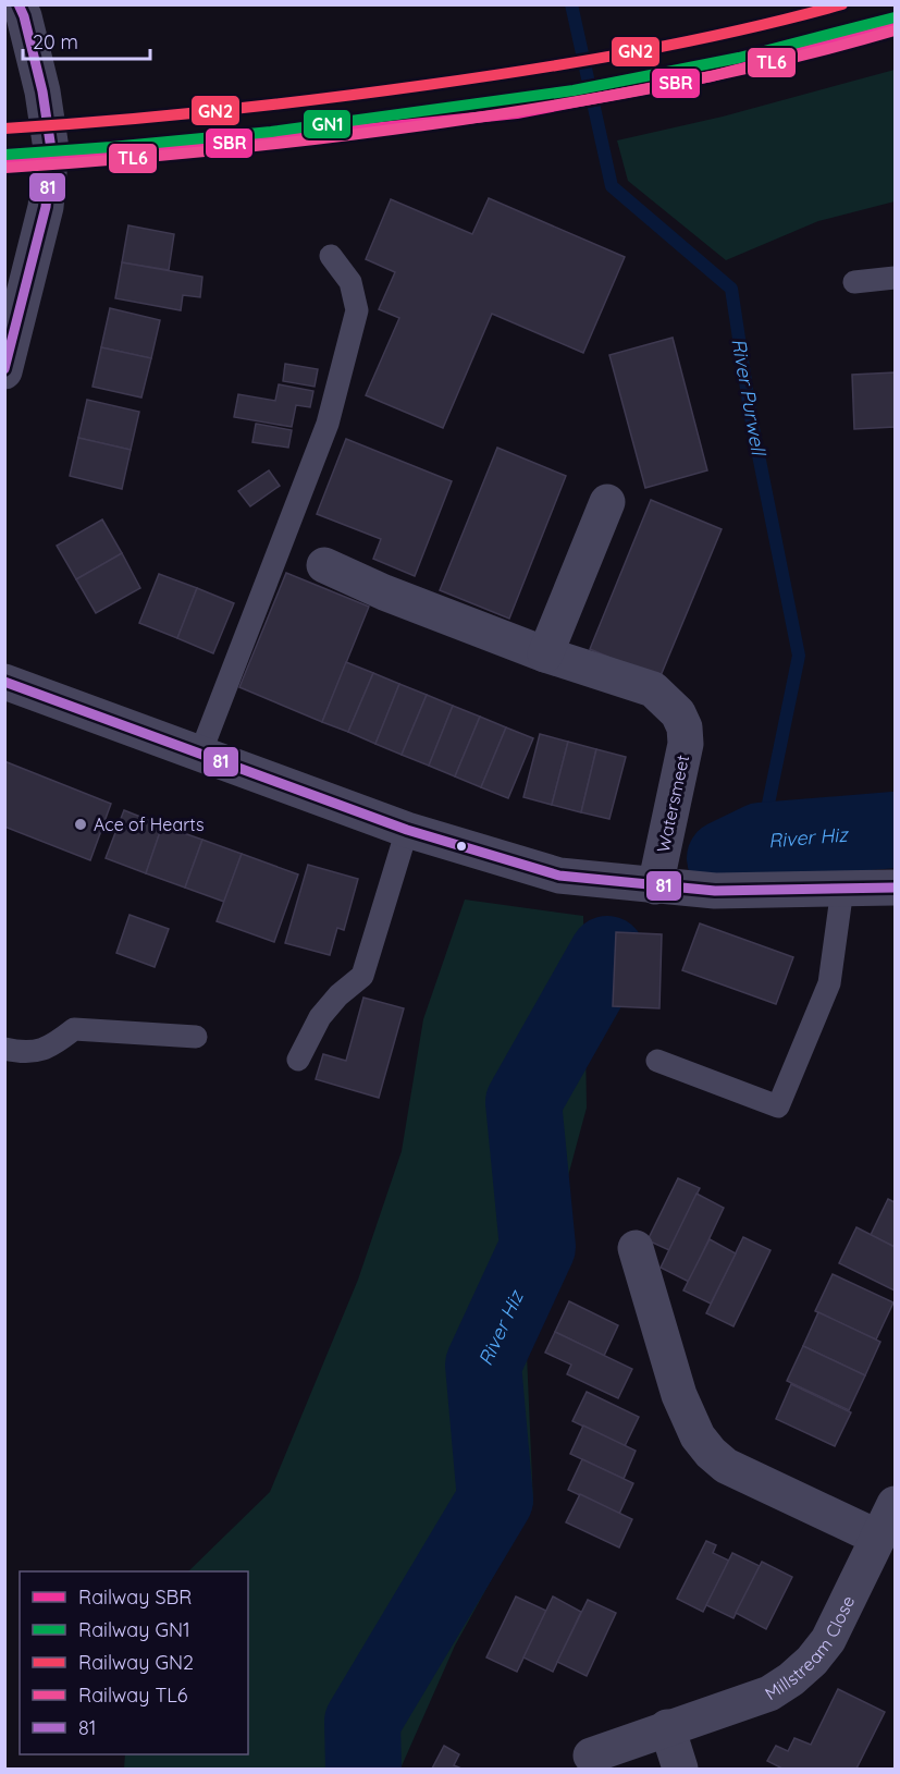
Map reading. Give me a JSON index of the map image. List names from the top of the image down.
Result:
{
  "streets": {
    "street": ["Watersmeet", "Millstream Close"]
  },
  "water": ["River Purwell", "River Hiz"],
  "places": ["Ace of Hearts"],
  "lines": [
    "rail line GN2",
    "transit line 81",
    "rail line GN1",
    "rail line SBR",
    "rail line TL6"
  ],
  "legend": [
    "Railway SBR",
    "Railway GN1",
    "Railway GN2",
    "Railway TL6",
    "81"
  ],
  "scale_bar": "20 m"
}
